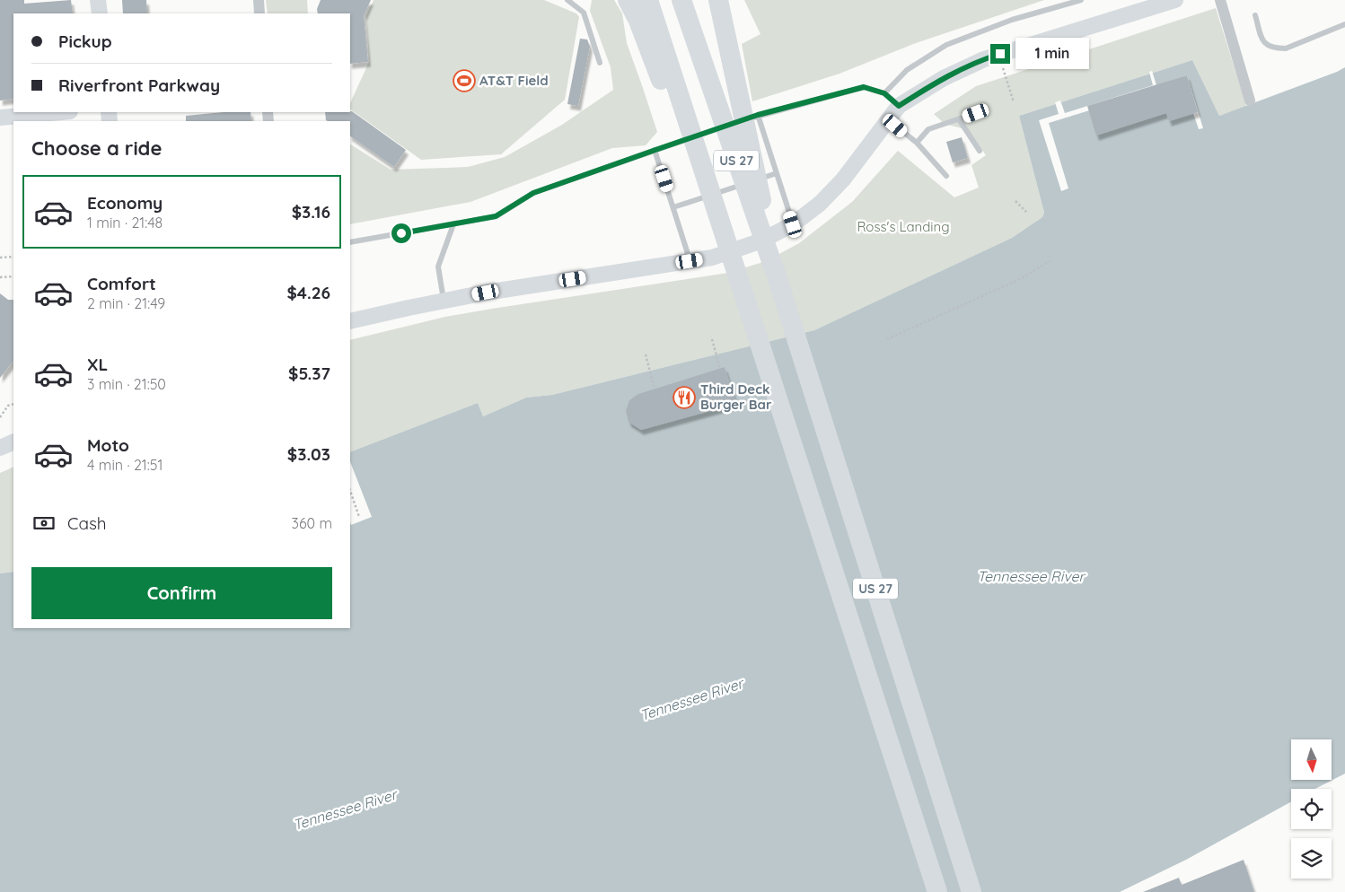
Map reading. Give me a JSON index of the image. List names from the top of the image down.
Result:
{
  "streets": {
    "highway": ["US 27"]
  },
  "water": ["Tennessee River"],
  "parks": ["Ross's Landing"],
  "places": {
    "sports": ["AT&T Field"],
    "restaurant": ["Third Deck Burger Bar"]
  },
  "north": "bottom",
  "page": {
    "banner": ["Pickup", "Riverfront Parkway"],
    "bubble": "1 min",
    "heading": "Choose a ride",
    "list": [
      {
        "name": "Economy",
        "note": "1 min · 21:48",
        "value": "$3.16"
      },
      {
        "name": "Comfort",
        "note": "2 min · 21:49",
        "value": "$4.26"
      },
      {
        "name": "XL",
        "note": "3 min · 21:50",
        "value": "$5.37"
      },
      {
        "name": "Moto",
        "note": "4 min · 21:51",
        "value": "$3.03"
      }
    ],
    "pay": ["Cash", "360 m"],
    "buttons": "Confirm"
  }
}
